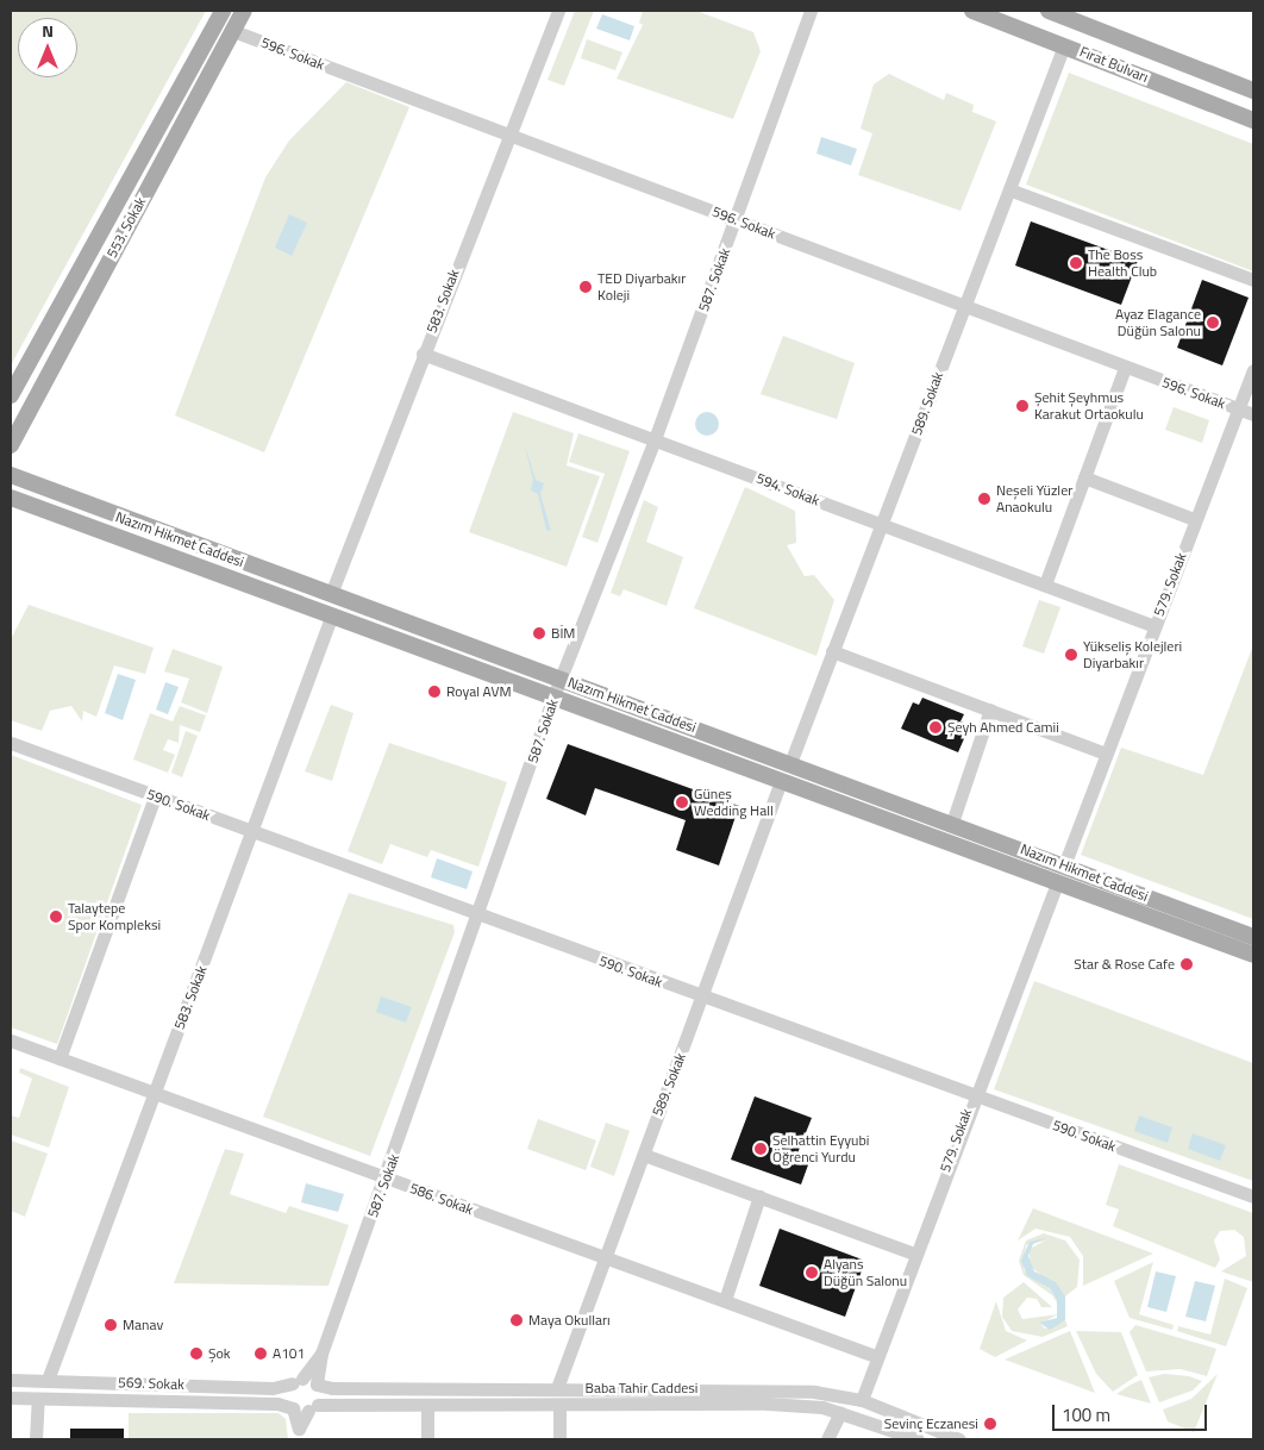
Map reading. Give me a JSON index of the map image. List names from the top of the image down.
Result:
{
  "streets": {
    "main road": ["Fırat Bulvarı", "553. Sokak", "Nazım Hikmet Caddesi"],
    "street": [
      "596. Sokak",
      "587. Sokak",
      "583. Sokak",
      "589. Sokak",
      "594. Sokak",
      "579. Sokak",
      "590. Sokak",
      "586. Sokak",
      "569. Sokak",
      "Baba Tahir Caddesi"
    ]
  },
  "crossings": [
    ["596. Sokak", "553. Sokak"],
    ["596. Sokak", "587. Sokak"],
    ["596. Sokak", "583. Sokak"],
    ["596. Sokak", "589. Sokak"],
    ["596. Sokak", "579. Sokak"],
    ["Fırat Bulvarı", "589. Sokak"],
    ["587. Sokak", "594. Sokak"],
    ["587. Sokak", "Nazım Hikmet Caddesi"],
    ["587. Sokak", "590. Sokak"],
    ["587. Sokak", "586. Sokak"],
    ["583. Sokak", "594. Sokak"],
    ["583. Sokak", "Nazım Hikmet Caddesi"],
    ["583. Sokak", "590. Sokak"],
    ["583. Sokak", "586. Sokak"],
    ["583. Sokak", "569. Sokak"],
    ["589. Sokak", "594. Sokak"],
    ["589. Sokak", "Nazım Hikmet Caddesi"],
    ["589. Sokak", "590. Sokak"],
    ["589. Sokak", "586. Sokak"],
    ["589. Sokak", "Baba Tahir Caddesi"],
    ["594. Sokak", "579. Sokak"],
    ["Nazım Hikmet Caddesi", "579. Sokak"],
    ["579. Sokak", "590. Sokak"],
    ["579. Sokak", "586. Sokak"],
    ["579. Sokak", "Baba Tahir Caddesi"]
  ],
  "places": [
    "The Boss Health Club",
    "TED Diyarbakır Koleji",
    "Ayaz Elagance Düğün Salonu",
    "Şehit Şeyhmus Karakut Ortaokulu",
    "Neşeli Yüzler Anaokulu",
    "BİM",
    "Yükseliş Kolejleri Diyarbakır",
    "Royal AVM",
    "Şeyh Ahmed Camii",
    "Güneş Wedding Hall",
    "Talaytepe Spor Kompleksi",
    "Star & Rose Cafe",
    "Selhattin Eyyubi Öğrenci Yurdu",
    "Alyans Düğün Salonu",
    "Maya Okulları",
    "Manav",
    "Şok",
    "A101",
    "Sevinç Eczanesi"
  ],
  "scale_bar": "100 m",
  "north": "top"
}
